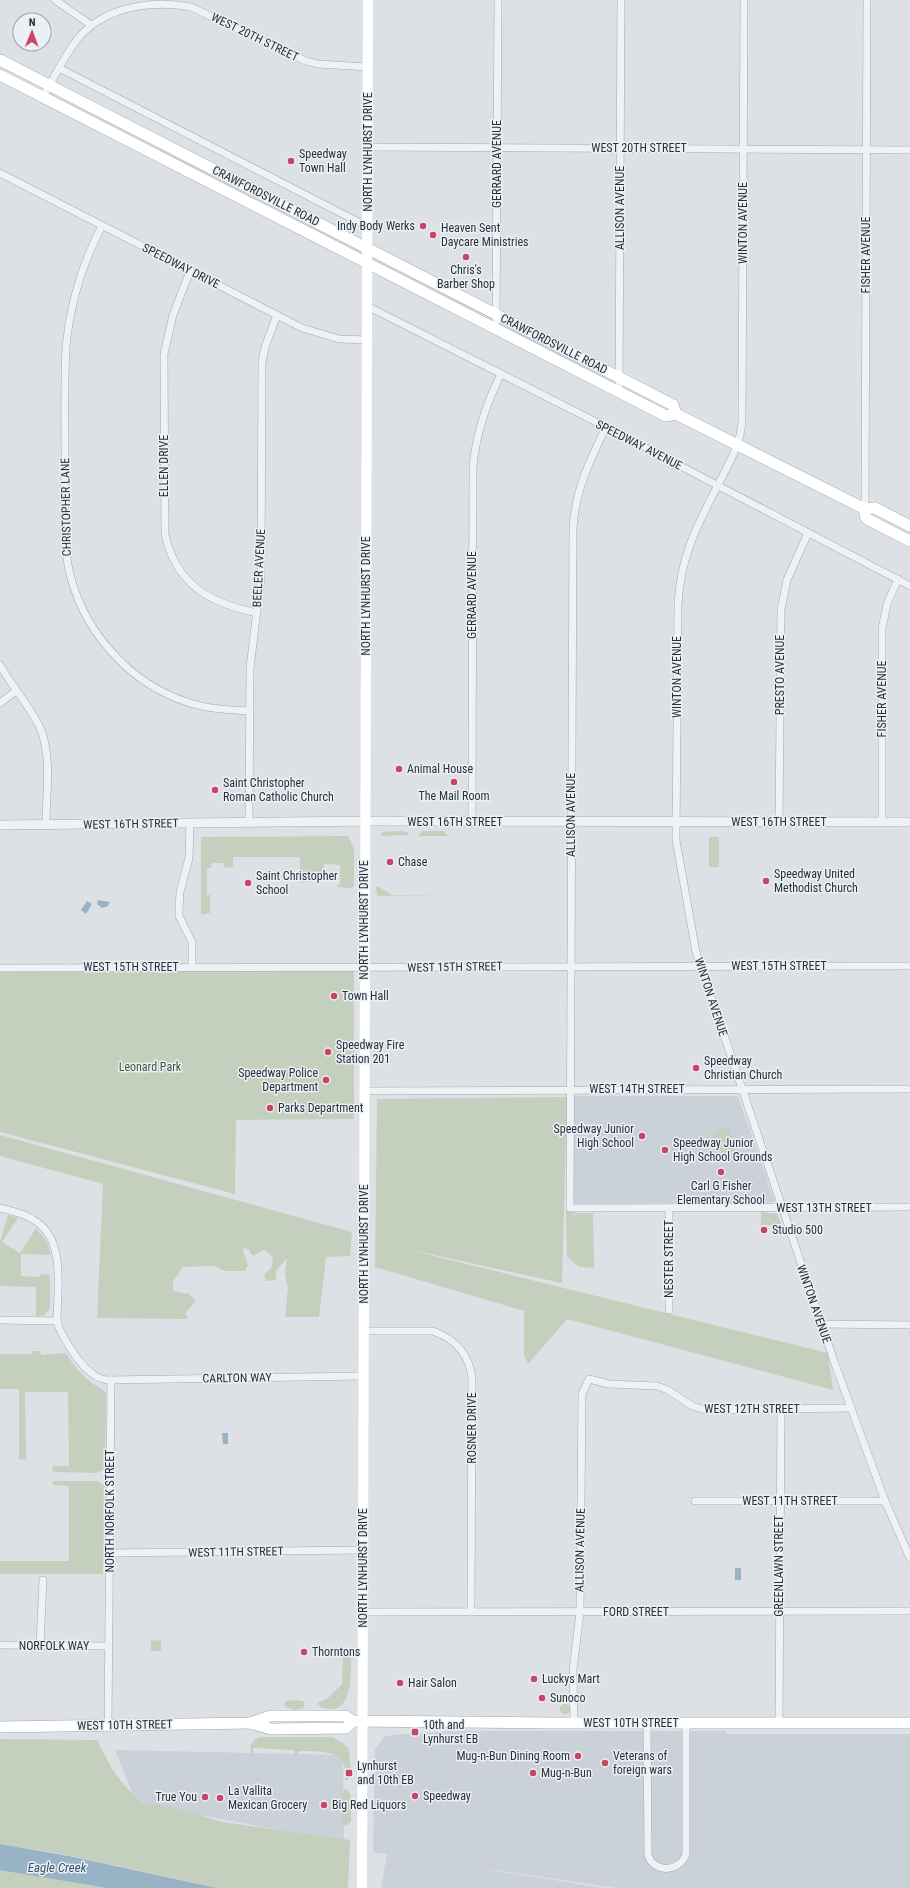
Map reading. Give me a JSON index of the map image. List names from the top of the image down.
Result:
{
  "streets": {
    "main road": ["NORTH LYNHURST DRIVE", "CRAWFORDSVILLE ROAD", "WEST 10TH STREET"],
    "street": [
      "WEST 20TH STREET",
      "GERRARD AVENUE",
      "ALLISON AVENUE",
      "WINTON AVENUE",
      "FISHER AVENUE",
      "SPEEDWAY DRIVE",
      "SPEEDWAY AVENUE",
      "ELLEN DRIVE",
      "CHRISTOPHER LANE",
      "BEELER AVENUE",
      "PRESTO AVENUE",
      "WEST 16TH STREET",
      "WEST 15TH STREET",
      "WEST 14TH STREET",
      "WEST 13TH STREET",
      "NESTER STREET",
      "CARLTON WAY",
      "WEST 12TH STREET",
      "ROSNER DRIVE",
      "WEST 11TH STREET",
      "NORTH NORFOLK STREET",
      "GREENLAWN STREET",
      "FORD STREET",
      "NORFOLK WAY"
    ]
  },
  "crossings": [
    ["WEST 20TH STREET", "NORTH LYNHURST DRIVE"],
    ["WEST 20TH STREET", "GERRARD AVENUE"],
    ["WEST 20TH STREET", "CRAWFORDSVILLE ROAD"],
    ["WEST 20TH STREET", "ALLISON AVENUE"],
    ["WEST 20TH STREET", "WINTON AVENUE"],
    ["WEST 20TH STREET", "FISHER AVENUE"],
    ["NORTH LYNHURST DRIVE", "CRAWFORDSVILLE ROAD"],
    ["NORTH LYNHURST DRIVE", "SPEEDWAY DRIVE"],
    ["NORTH LYNHURST DRIVE", "SPEEDWAY AVENUE"],
    ["NORTH LYNHURST DRIVE", "WEST 16TH STREET"],
    ["NORTH LYNHURST DRIVE", "WEST 15TH STREET"],
    ["NORTH LYNHURST DRIVE", "WEST 14TH STREET"],
    ["NORTH LYNHURST DRIVE", "CARLTON WAY"],
    ["NORTH LYNHURST DRIVE", "ROSNER DRIVE"],
    ["NORTH LYNHURST DRIVE", "WEST 11TH STREET"],
    ["NORTH LYNHURST DRIVE", "FORD STREET"],
    ["NORTH LYNHURST DRIVE", "WEST 10TH STREET"],
    ["GERRARD AVENUE", "CRAWFORDSVILLE ROAD"],
    ["GERRARD AVENUE", "SPEEDWAY AVENUE"],
    ["GERRARD AVENUE", "WEST 16TH STREET"],
    ["CRAWFORDSVILLE ROAD", "ALLISON AVENUE"],
    ["CRAWFORDSVILLE ROAD", "WINTON AVENUE"],
    ["CRAWFORDSVILLE ROAD", "FISHER AVENUE"],
    ["ALLISON AVENUE", "SPEEDWAY AVENUE"],
    ["ALLISON AVENUE", "WEST 16TH STREET"],
    ["ALLISON AVENUE", "WEST 15TH STREET"],
    ["ALLISON AVENUE", "WEST 14TH STREET"],
    ["ALLISON AVENUE", "WEST 13TH STREET"],
    ["ALLISON AVENUE", "WEST 12TH STREET"],
    ["ALLISON AVENUE", "FORD STREET"],
    ["ALLISON AVENUE", "WEST 10TH STREET"],
    ["WINTON AVENUE", "SPEEDWAY AVENUE"],
    ["WINTON AVENUE", "WEST 16TH STREET"],
    ["WINTON AVENUE", "WEST 15TH STREET"],
    ["WINTON AVENUE", "WEST 14TH STREET"],
    ["WINTON AVENUE", "WEST 13TH STREET"],
    ["WINTON AVENUE", "WEST 12TH STREET"],
    ["WINTON AVENUE", "WEST 11TH STREET"],
    ["FISHER AVENUE", "SPEEDWAY AVENUE"],
    ["FISHER AVENUE", "WEST 16TH STREET"],
    ["SPEEDWAY DRIVE", "ELLEN DRIVE"],
    ["SPEEDWAY DRIVE", "CHRISTOPHER LANE"],
    ["SPEEDWAY DRIVE", "BEELER AVENUE"],
    ["SPEEDWAY AVENUE", "PRESTO AVENUE"],
    ["ELLEN DRIVE", "BEELER AVENUE"],
    ["CHRISTOPHER LANE", "BEELER AVENUE"],
    ["BEELER AVENUE", "WEST 16TH STREET"],
    ["PRESTO AVENUE", "WEST 16TH STREET"],
    ["WEST 13TH STREET", "NESTER STREET"],
    ["CARLTON WAY", "NORTH NORFOLK STREET"],
    ["WEST 12TH STREET", "GREENLAWN STREET"],
    ["ROSNER DRIVE", "FORD STREET"],
    ["WEST 11TH STREET", "NORTH NORFOLK STREET"],
    ["WEST 11TH STREET", "GREENLAWN STREET"],
    ["NORTH NORFOLK STREET", "NORFOLK WAY"],
    ["NORTH NORFOLK STREET", "WEST 10TH STREET"],
    ["GREENLAWN STREET", "FORD STREET"],
    ["GREENLAWN STREET", "WEST 10TH STREET"]
  ],
  "water": ["Eagle Creek"],
  "parks": ["Leonard Park"],
  "places": {
    "other": [
      "Speedway Town Hall",
      "Indy Body Werks",
      "Heaven Sent Daycare Ministries",
      "Chris's Barber Shop",
      "Animal House",
      "The Mail Room",
      "Saint Christopher Roman Catholic Church",
      "Chase",
      "Speedway United Methodist Church",
      "Saint Christopher School",
      "Town Hall",
      "Speedway Fire Station 201",
      "Speedway Christian Church",
      "Speedway Police Department",
      "Parks Department",
      "Speedway Junior High School",
      "Speedway Junior High School Grounds",
      "Carl G Fisher Elementary School",
      "Studio 500",
      "Thorntons",
      "Luckys Mart",
      "Hair Salon",
      "Sunoco",
      "Mug-n-Bun Dining Room",
      "Veterans of foreign wars",
      "Mug-n-Bun",
      "Speedway",
      "True You",
      "La Vallita Mexican Grocery",
      "Big Red Liquors"
    ],
    "transit": ["10th and Lynhurst EB", "Lynhurst and 10th EB"]
  },
  "north": "top"
}
